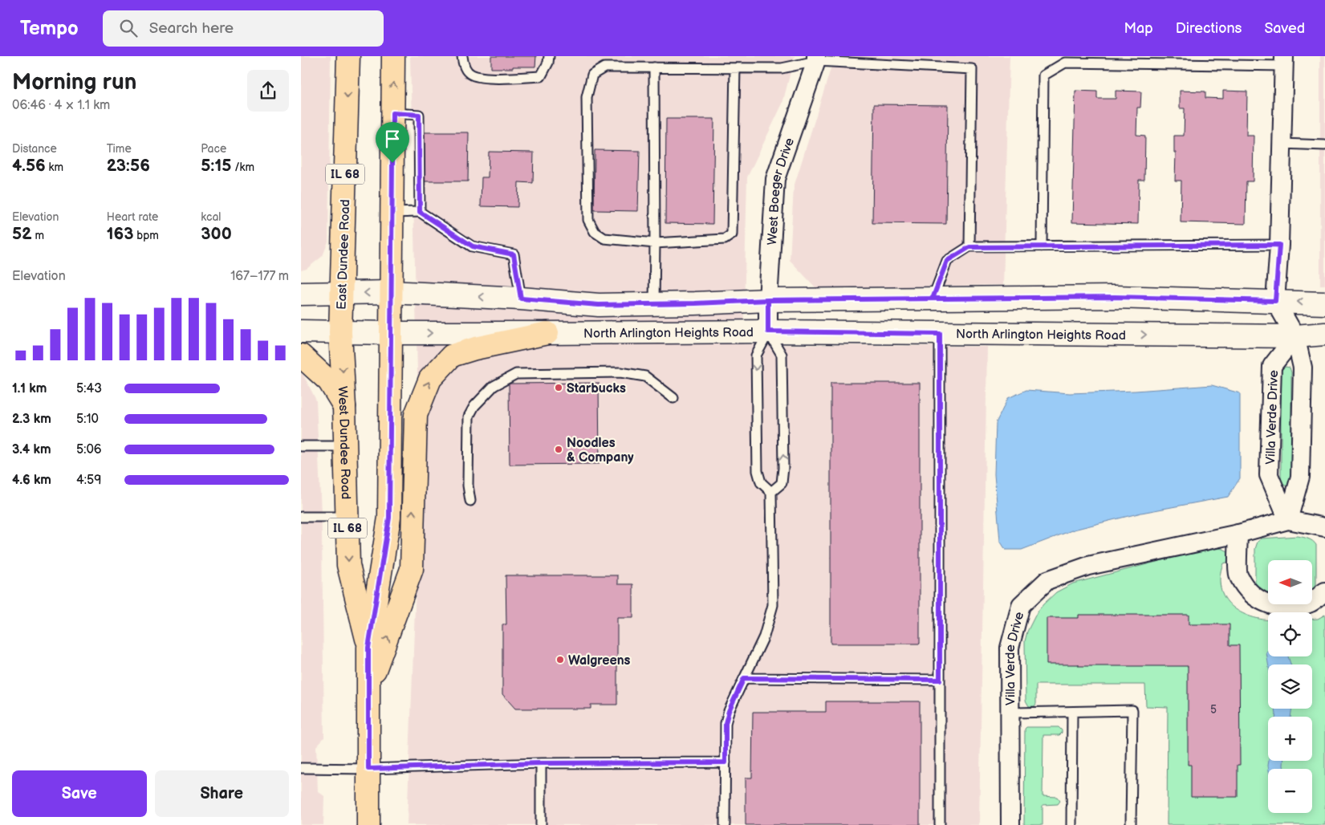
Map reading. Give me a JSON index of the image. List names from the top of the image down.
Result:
{
  "streets": {
    "main road": [
      "IL 68",
      "East Dundee Road",
      "North Arlington Heights Road",
      "West Dundee Road"
    ],
    "street": ["West Boeger Drive", "Villa Verde Drive"]
  },
  "crossings": [
    ["IL 68", "North Arlington Heights Road"],
    ["IL 68", "West Dundee Road"],
    ["West Boeger Drive", "North Arlington Heights Road"],
    ["East Dundee Road", "North Arlington Heights Road"],
    ["East Dundee Road", "West Dundee Road"],
    ["North Arlington Heights Road", "Villa Verde Drive"],
    ["North Arlington Heights Road", "West Dundee Road"]
  ],
  "places": ["Starbucks", "Noodles & Company", "Walgreens"],
  "house_numbers": ["5"],
  "north": "left",
  "page": {
    "header": "Tempo",
    "search": "Search here",
    "nav": ["Map", "Directions", "Saved"],
    "heading": ["Morning run", "06:46 · 4 × 1.1 km"],
    "stats": [
      ["Distance", "4.56 km"],
      ["Time", "23:56"],
      ["Pace", "5:15 /km"],
      ["Elevation", "52 m"],
      ["Heart rate", "163 bpm"],
      ["kcal", "300"]
    ],
    "chart": ["Elevation", "167–177 m"],
    "list": [
      {
        "name": "1.1 km",
        "note": "5:43"
      },
      {
        "name": "2.3 km",
        "note": "5:10"
      },
      {
        "name": "3.4 km",
        "note": "5:06"
      },
      {
        "name": "4.6 km",
        "note": "4:59"
      }
    ],
    "map_buttons": ["+", "−"],
    "buttons": ["Save", "Share"]
  }
}
